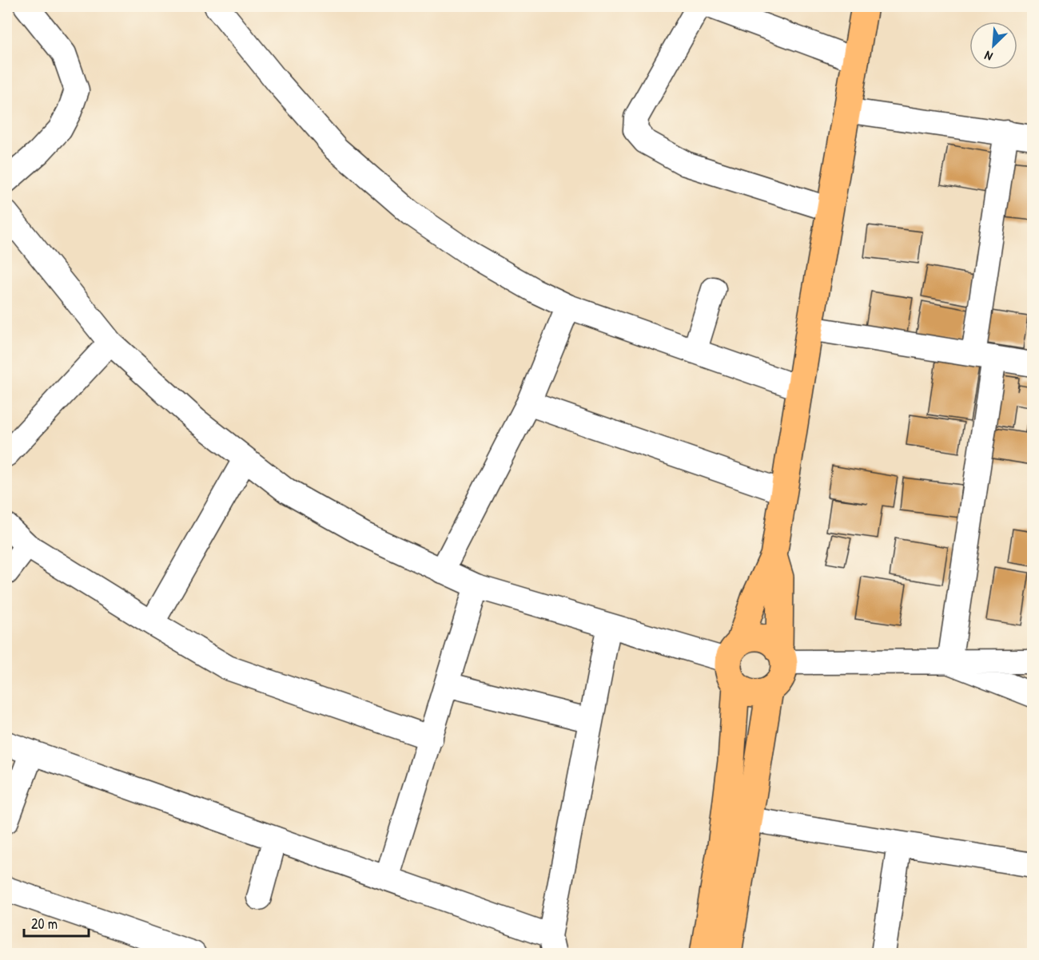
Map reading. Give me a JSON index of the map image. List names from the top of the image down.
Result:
{
  "scale_bar": "20 m",
  "north": "bottom left"
}
